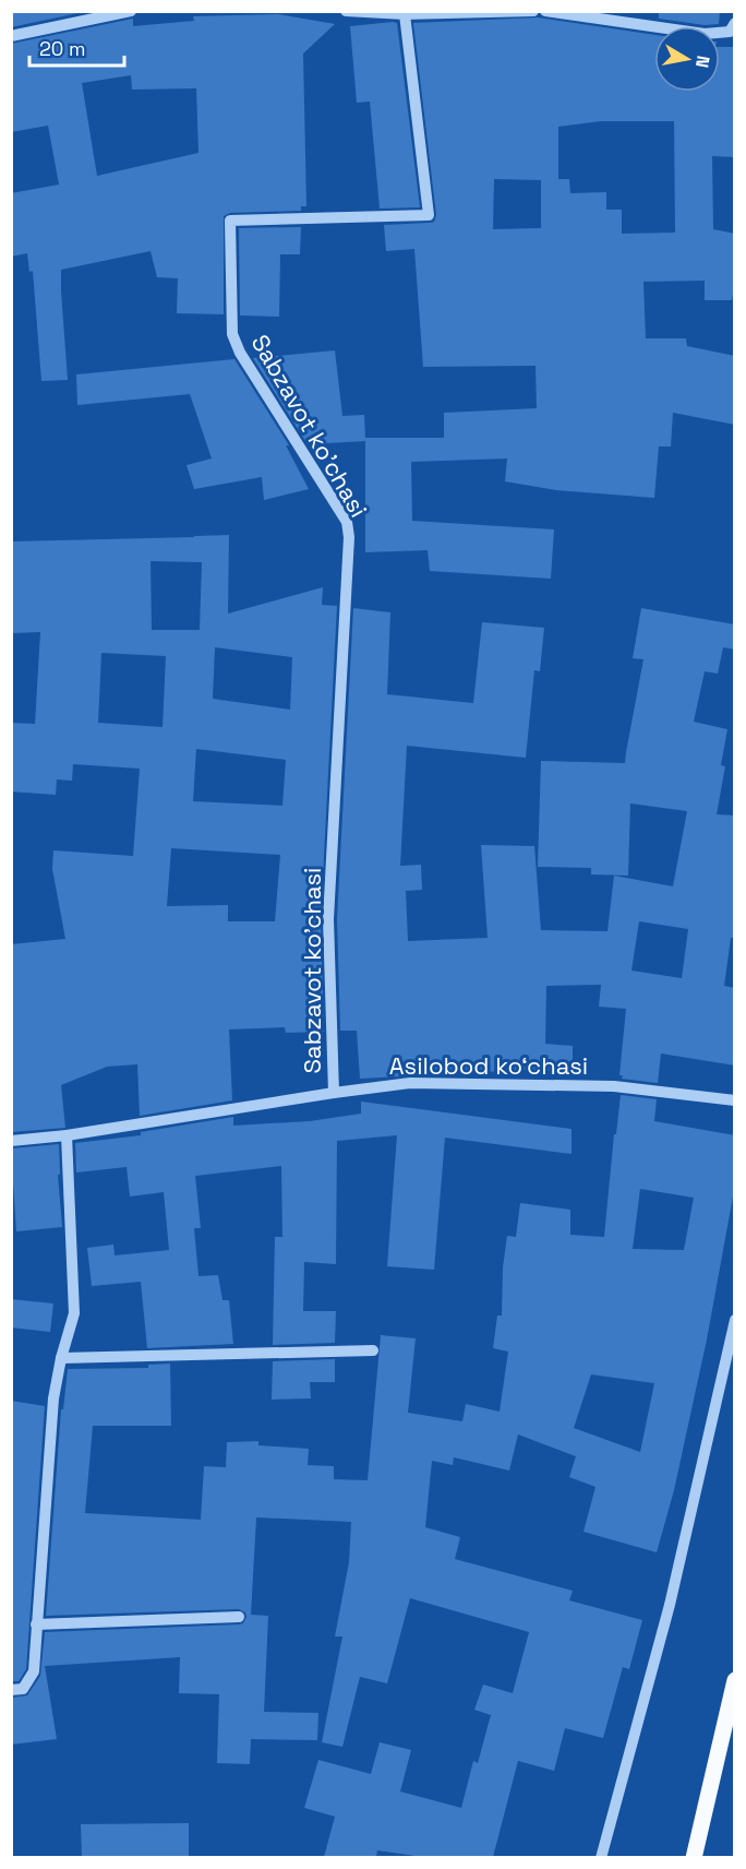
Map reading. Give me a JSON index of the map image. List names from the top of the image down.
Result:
{
  "streets": {
    "street": ["Sabzavot ko'chasi", "Asilobod koʻchasi"]
  },
  "crossings": [
    ["Sabzavot ko'chasi", "Asilobod koʻchasi"]
  ],
  "scale_bar": "20 m",
  "north": "right"
}
